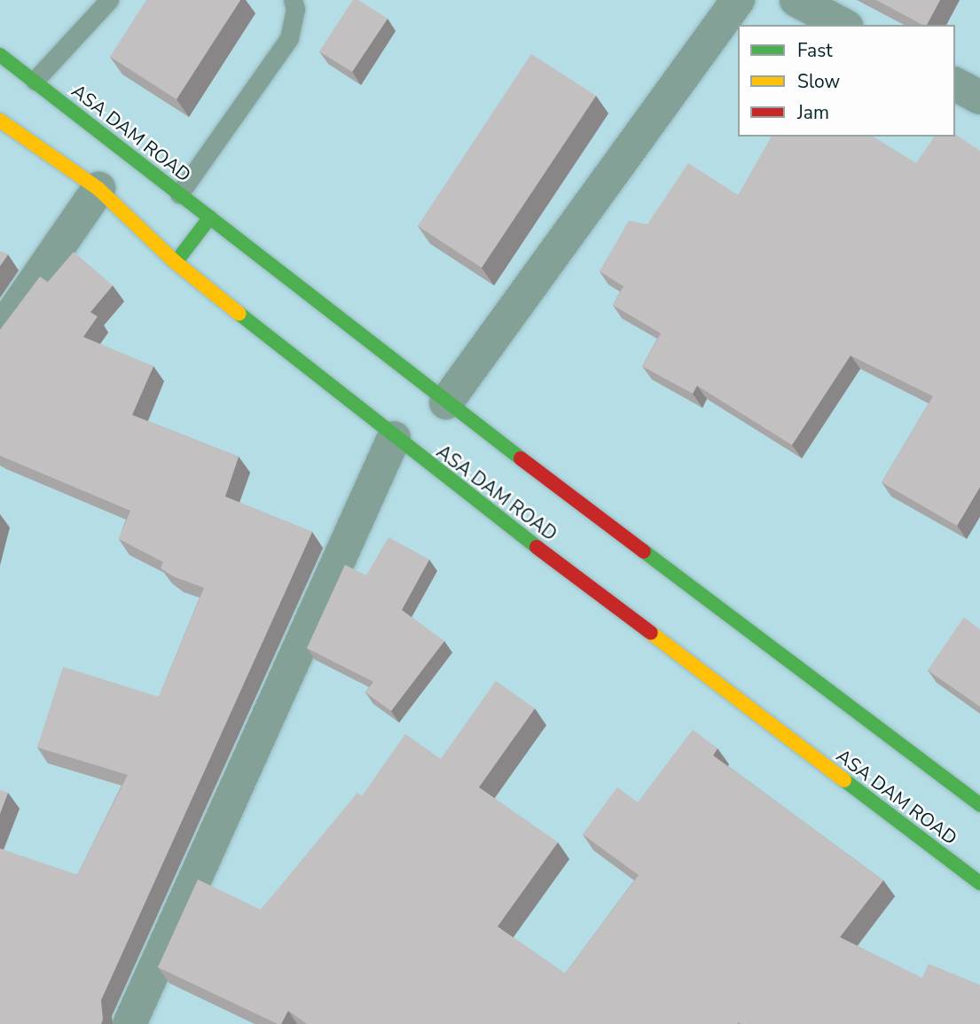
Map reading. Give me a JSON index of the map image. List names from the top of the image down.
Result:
{
  "streets": {
    "main road": ["ASA DAM ROAD"]
  },
  "legend": ["Fast", "Slow", "Jam"]
}
